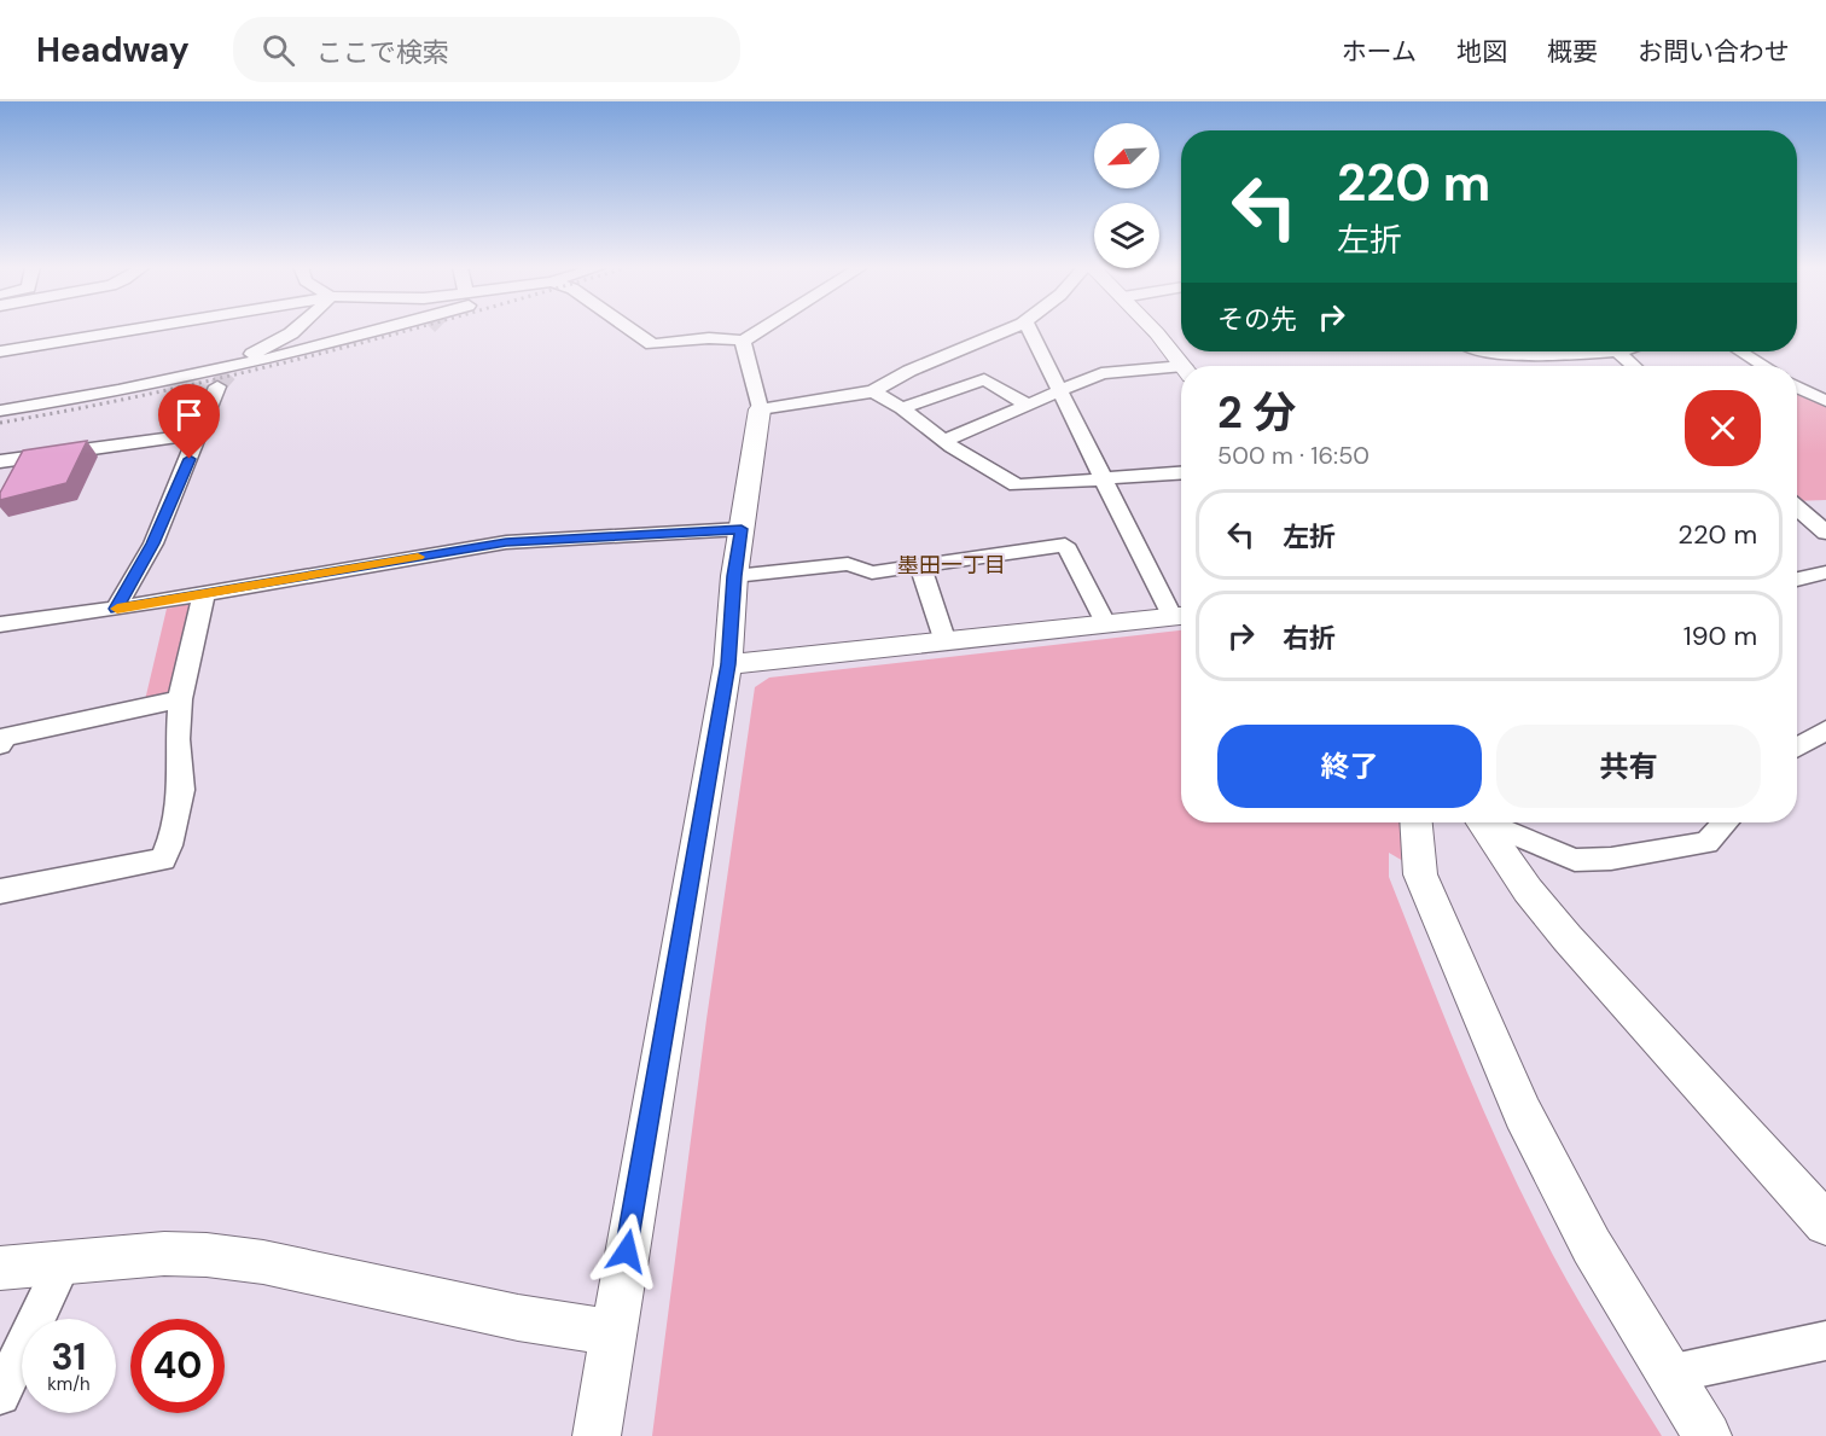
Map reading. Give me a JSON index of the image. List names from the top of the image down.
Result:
{
  "districts": ["墨田一丁目"],
  "north": "bottom left",
  "page": {
    "header": "Headway",
    "search": "ここで検索",
    "nav": [
      "ホーム",
      "地図",
      "概要",
      "お問い合わせ"
    ],
    "turn": ["220 m", "左折"],
    "then": "その先",
    "heading": ["2 分", "500 m · 16:50"],
    "list": [
      {
        "name": "左折",
        "value": "220 m"
      },
      {
        "name": "右折",
        "value": "190 m"
      }
    ],
    "buttons": ["終了", "共有"],
    "speed": "31 km/h",
    "limit": "40"
  }
}
